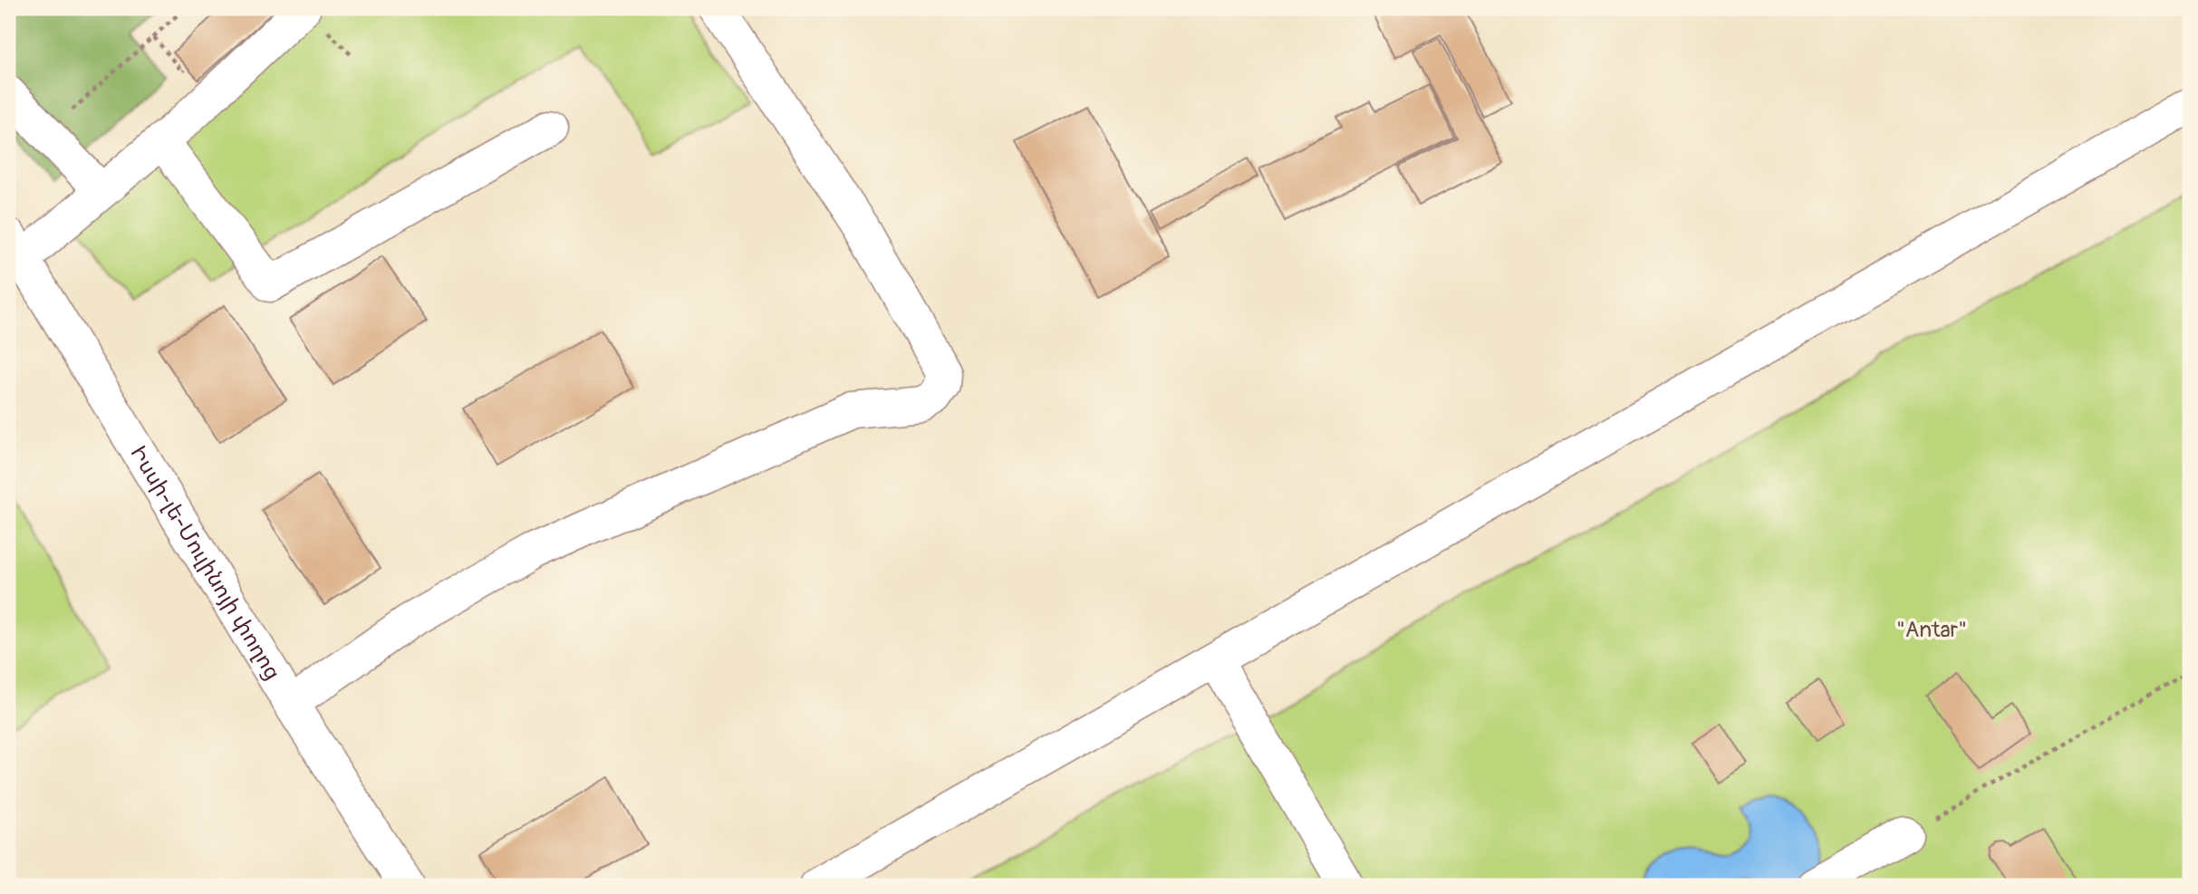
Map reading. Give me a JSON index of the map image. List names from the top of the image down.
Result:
{
  "streets": {
    "street": ["Իսսի-լե-Մուլինոյի փողոց"]
  },
  "parks": ["\"Antar\""]
}
